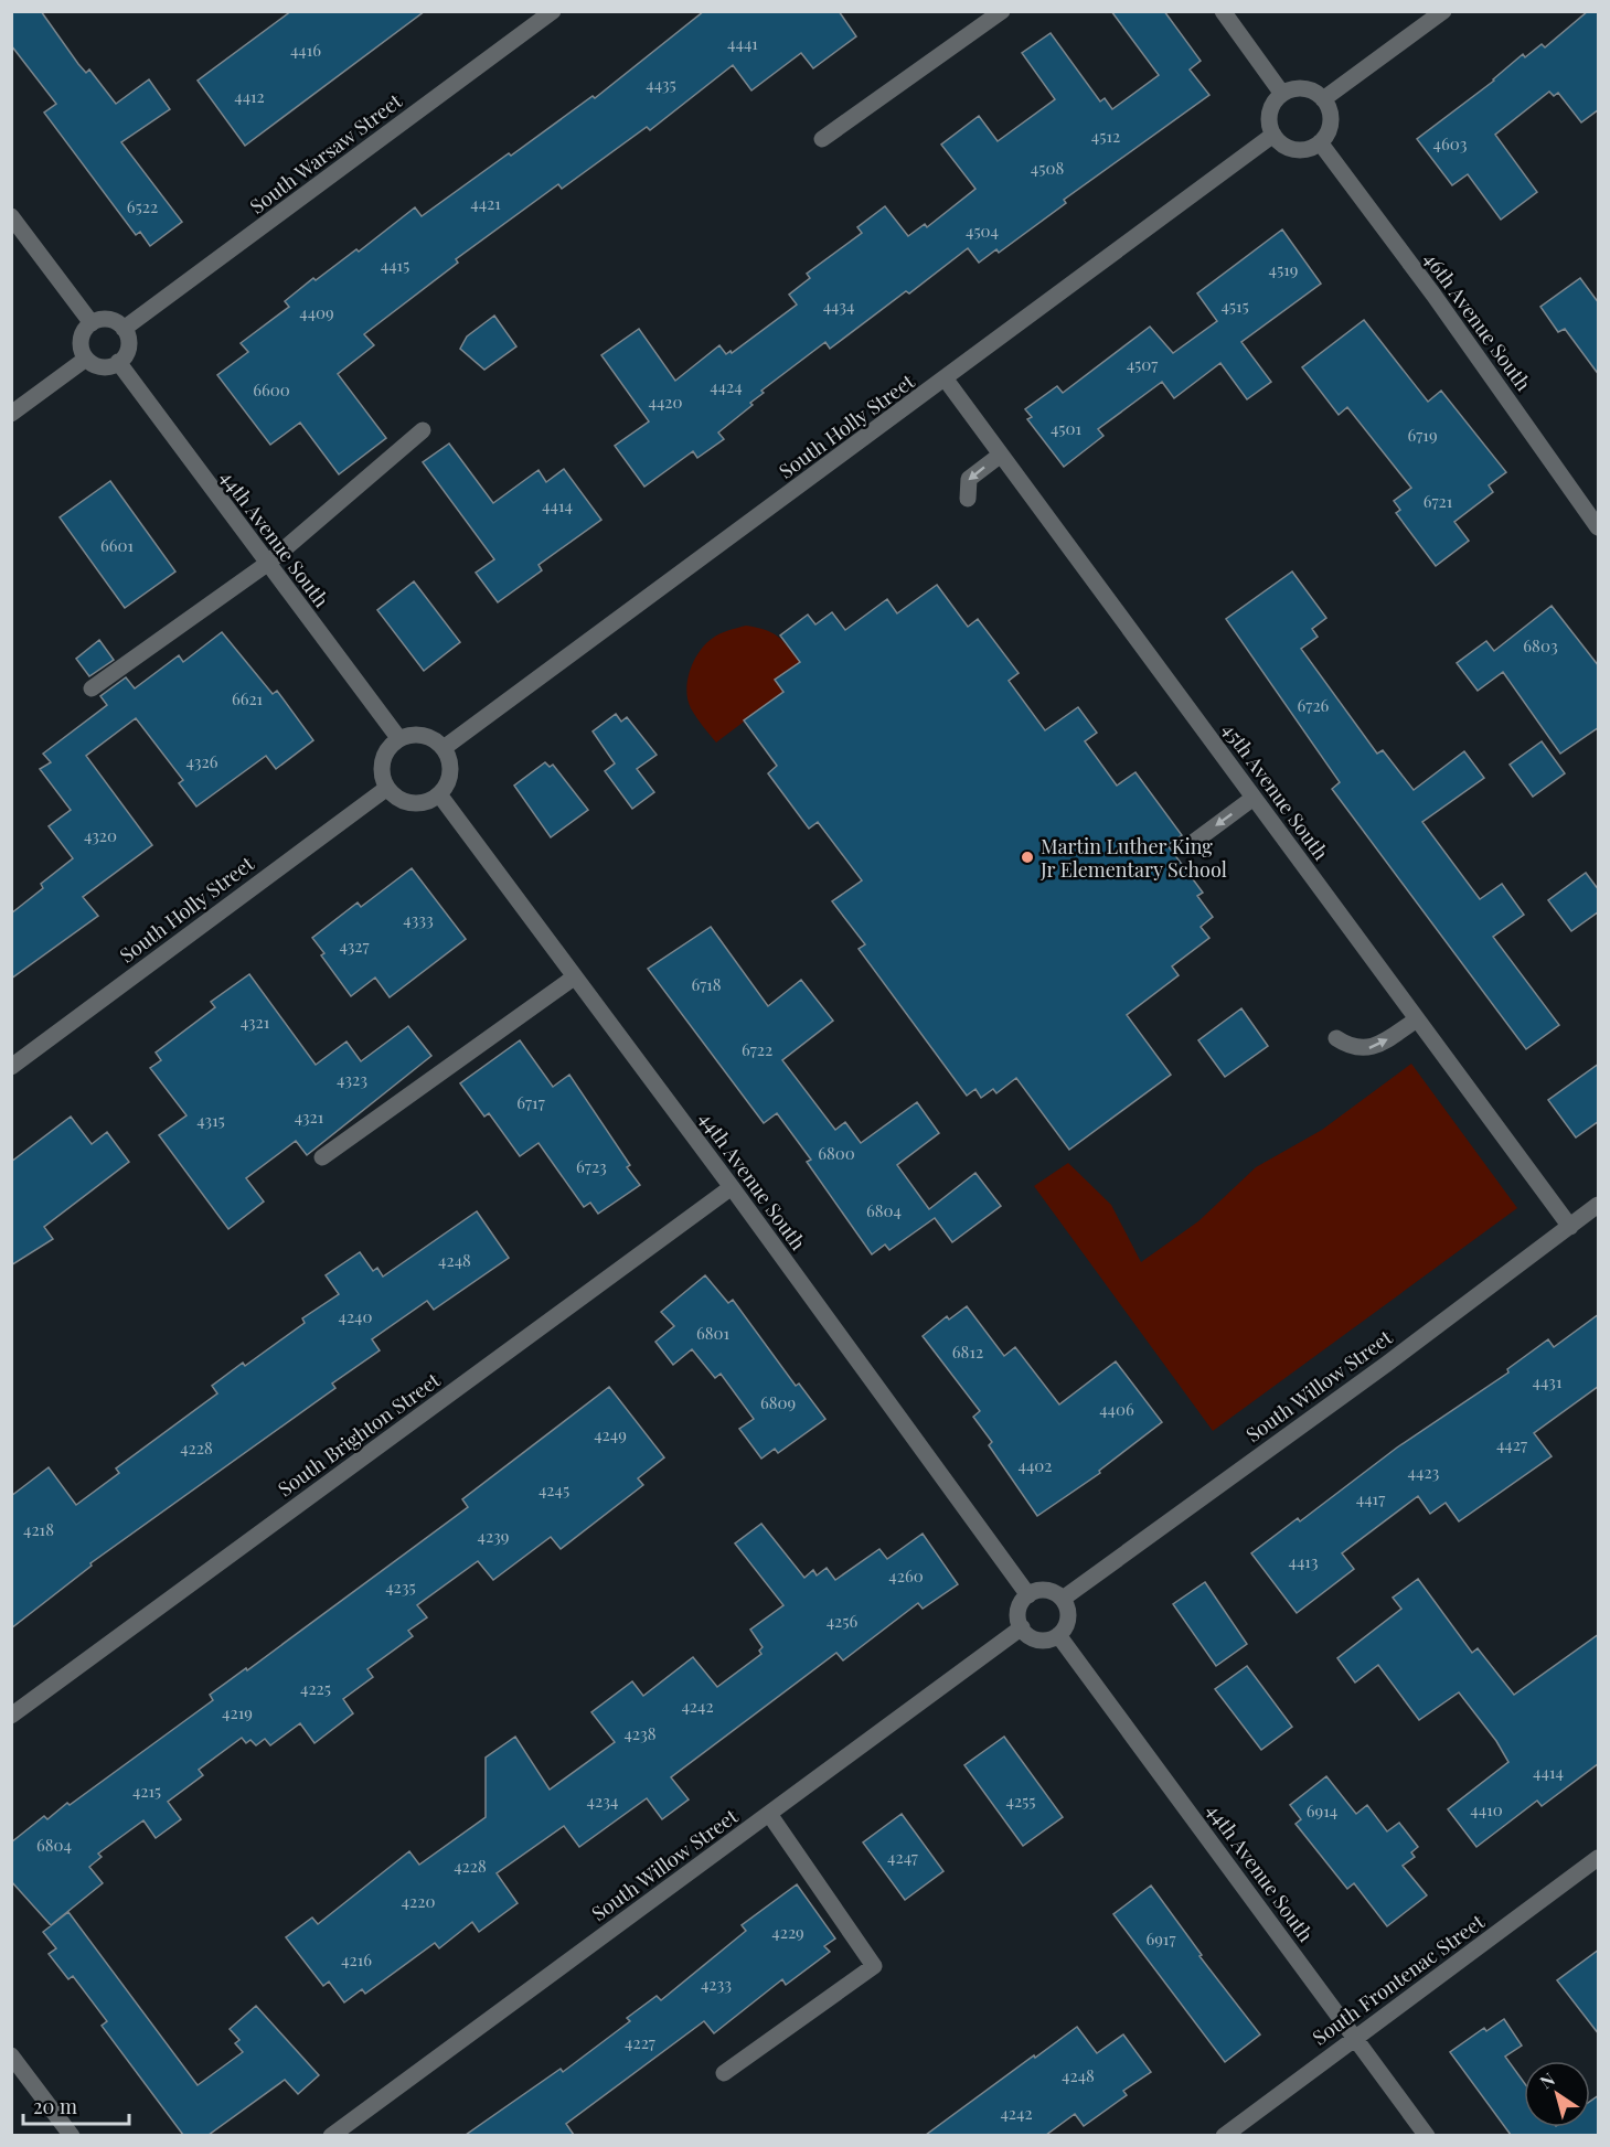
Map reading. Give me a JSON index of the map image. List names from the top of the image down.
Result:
{
  "streets": {
    "street": [
      "South Warsaw Street",
      "46th Avenue South",
      "South Holly Street",
      "44th Avenue South",
      "45th Avenue South",
      "South Willow Street",
      "South Brighton Street",
      "South Frontenac Street"
    ]
  },
  "crossings": [
    ["South Warsaw Street", "44th Avenue South"],
    ["46th Avenue South", "South Holly Street"],
    ["South Holly Street", "44th Avenue South"],
    ["South Holly Street", "45th Avenue South"],
    ["44th Avenue South", "South Willow Street"],
    ["44th Avenue South", "South Brighton Street"],
    ["44th Avenue South", "South Frontenac Street"],
    ["45th Avenue South", "South Willow Street"]
  ],
  "places": ["Martin Luther King Jr Elementary School"],
  "house_numbers": [
    "4441",
    "4416",
    "4435",
    "4412",
    "4512",
    "4603",
    "4508",
    "4421",
    "6522",
    "4504",
    "4415",
    "4519",
    "4434",
    "4515",
    "4409",
    "4507",
    "4424",
    "6600",
    "4420",
    "4501",
    "6719",
    "6721",
    "4414",
    "6601",
    "6803",
    "6621",
    "6726",
    "4326",
    "4320",
    "4333",
    "4327",
    "6718",
    "4321",
    "6722",
    "4323",
    "6717",
    "4321",
    "4315",
    "6800",
    "6723",
    "6804",
    "4248",
    "4240",
    "6801",
    "6812",
    "4431",
    "6809",
    "4406",
    "4249",
    "4427",
    "4228",
    "4402",
    "4423",
    "4245",
    "4417",
    "4218",
    "4239",
    "4413",
    "4260",
    "4235",
    "4256",
    "4225",
    "4242",
    "4219",
    "4238",
    "4414",
    "4215",
    "4234",
    "4255",
    "4410",
    "6914",
    "6804",
    "4247",
    "4228",
    "4220",
    "4229",
    "6917",
    "4216",
    "4233",
    "4227",
    "4248",
    "4242"
  ],
  "scale_bar": "20 m",
  "north": "top left"
}
